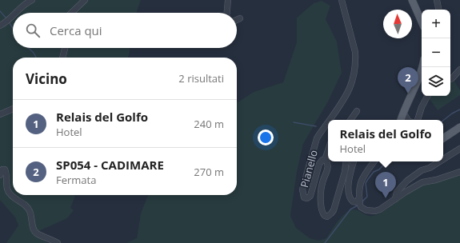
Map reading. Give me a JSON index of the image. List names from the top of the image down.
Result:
{
  "streets": {
    "street": ["Pianello"]
  },
  "north": "top",
  "page": {
    "map_buttons": ["+", "−"],
    "search": "Cerca qui",
    "heading": ["Vicino", "2 risultati"],
    "pins": ["2", "1"],
    "list": [
      {
        "mark": "1",
        "name": "Relais del Golfo",
        "note": "Hotel",
        "value": "240 m"
      },
      {
        "mark": "2",
        "name": "SP054 - CADIMARE",
        "note": "Fermata",
        "value": "270 m"
      }
    ],
    "popup": ["Relais del Golfo", "Hotel"]
  }
}
